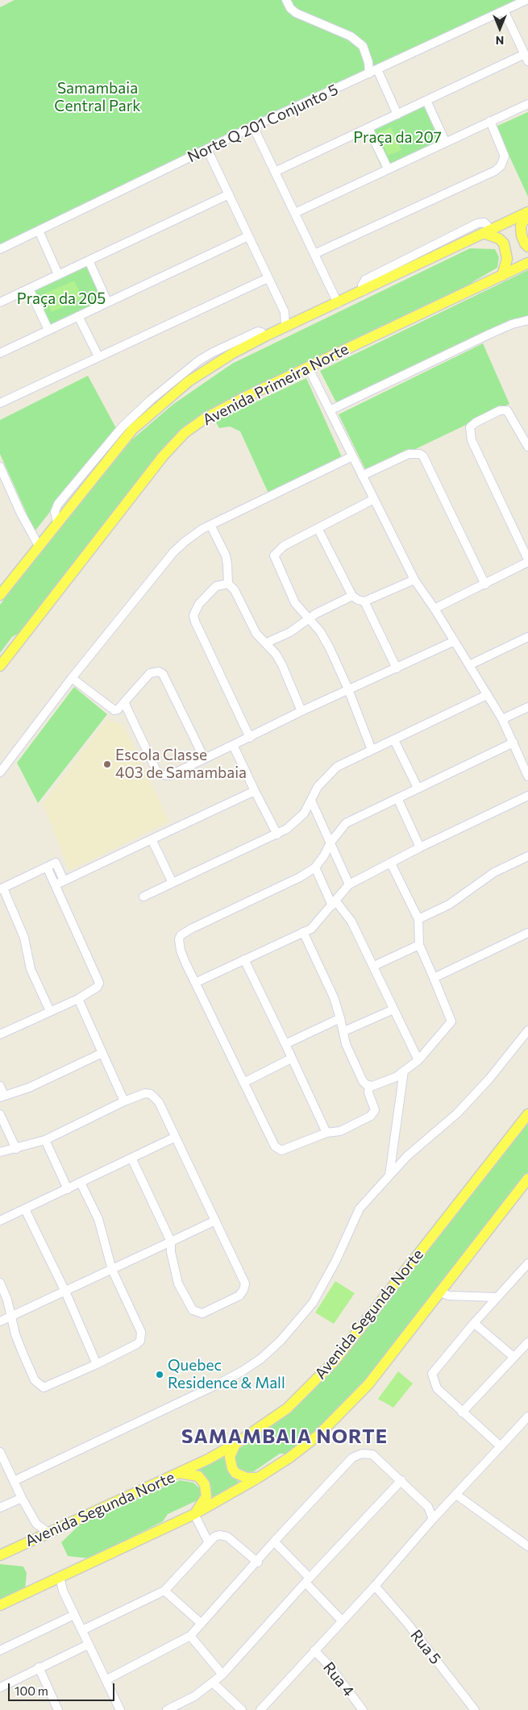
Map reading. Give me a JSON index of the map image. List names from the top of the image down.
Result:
{
  "streets": {
    "main road": ["Avenida Primeira Norte", "Avenida Segunda Norte"],
    "street": ["Norte Q 201 Conjunto 5", "Rua 5", "Rua 4"]
  },
  "districts": ["SAMAMBAIA NORTE"],
  "parks": ["Samambaia Central Park", "Praça da 207", "Praça da 205"],
  "places": ["Escola Classe 403 de Samambaia", "Quebec Residence & Mall"],
  "scale_bar": "100 m",
  "north": "bottom"
}
